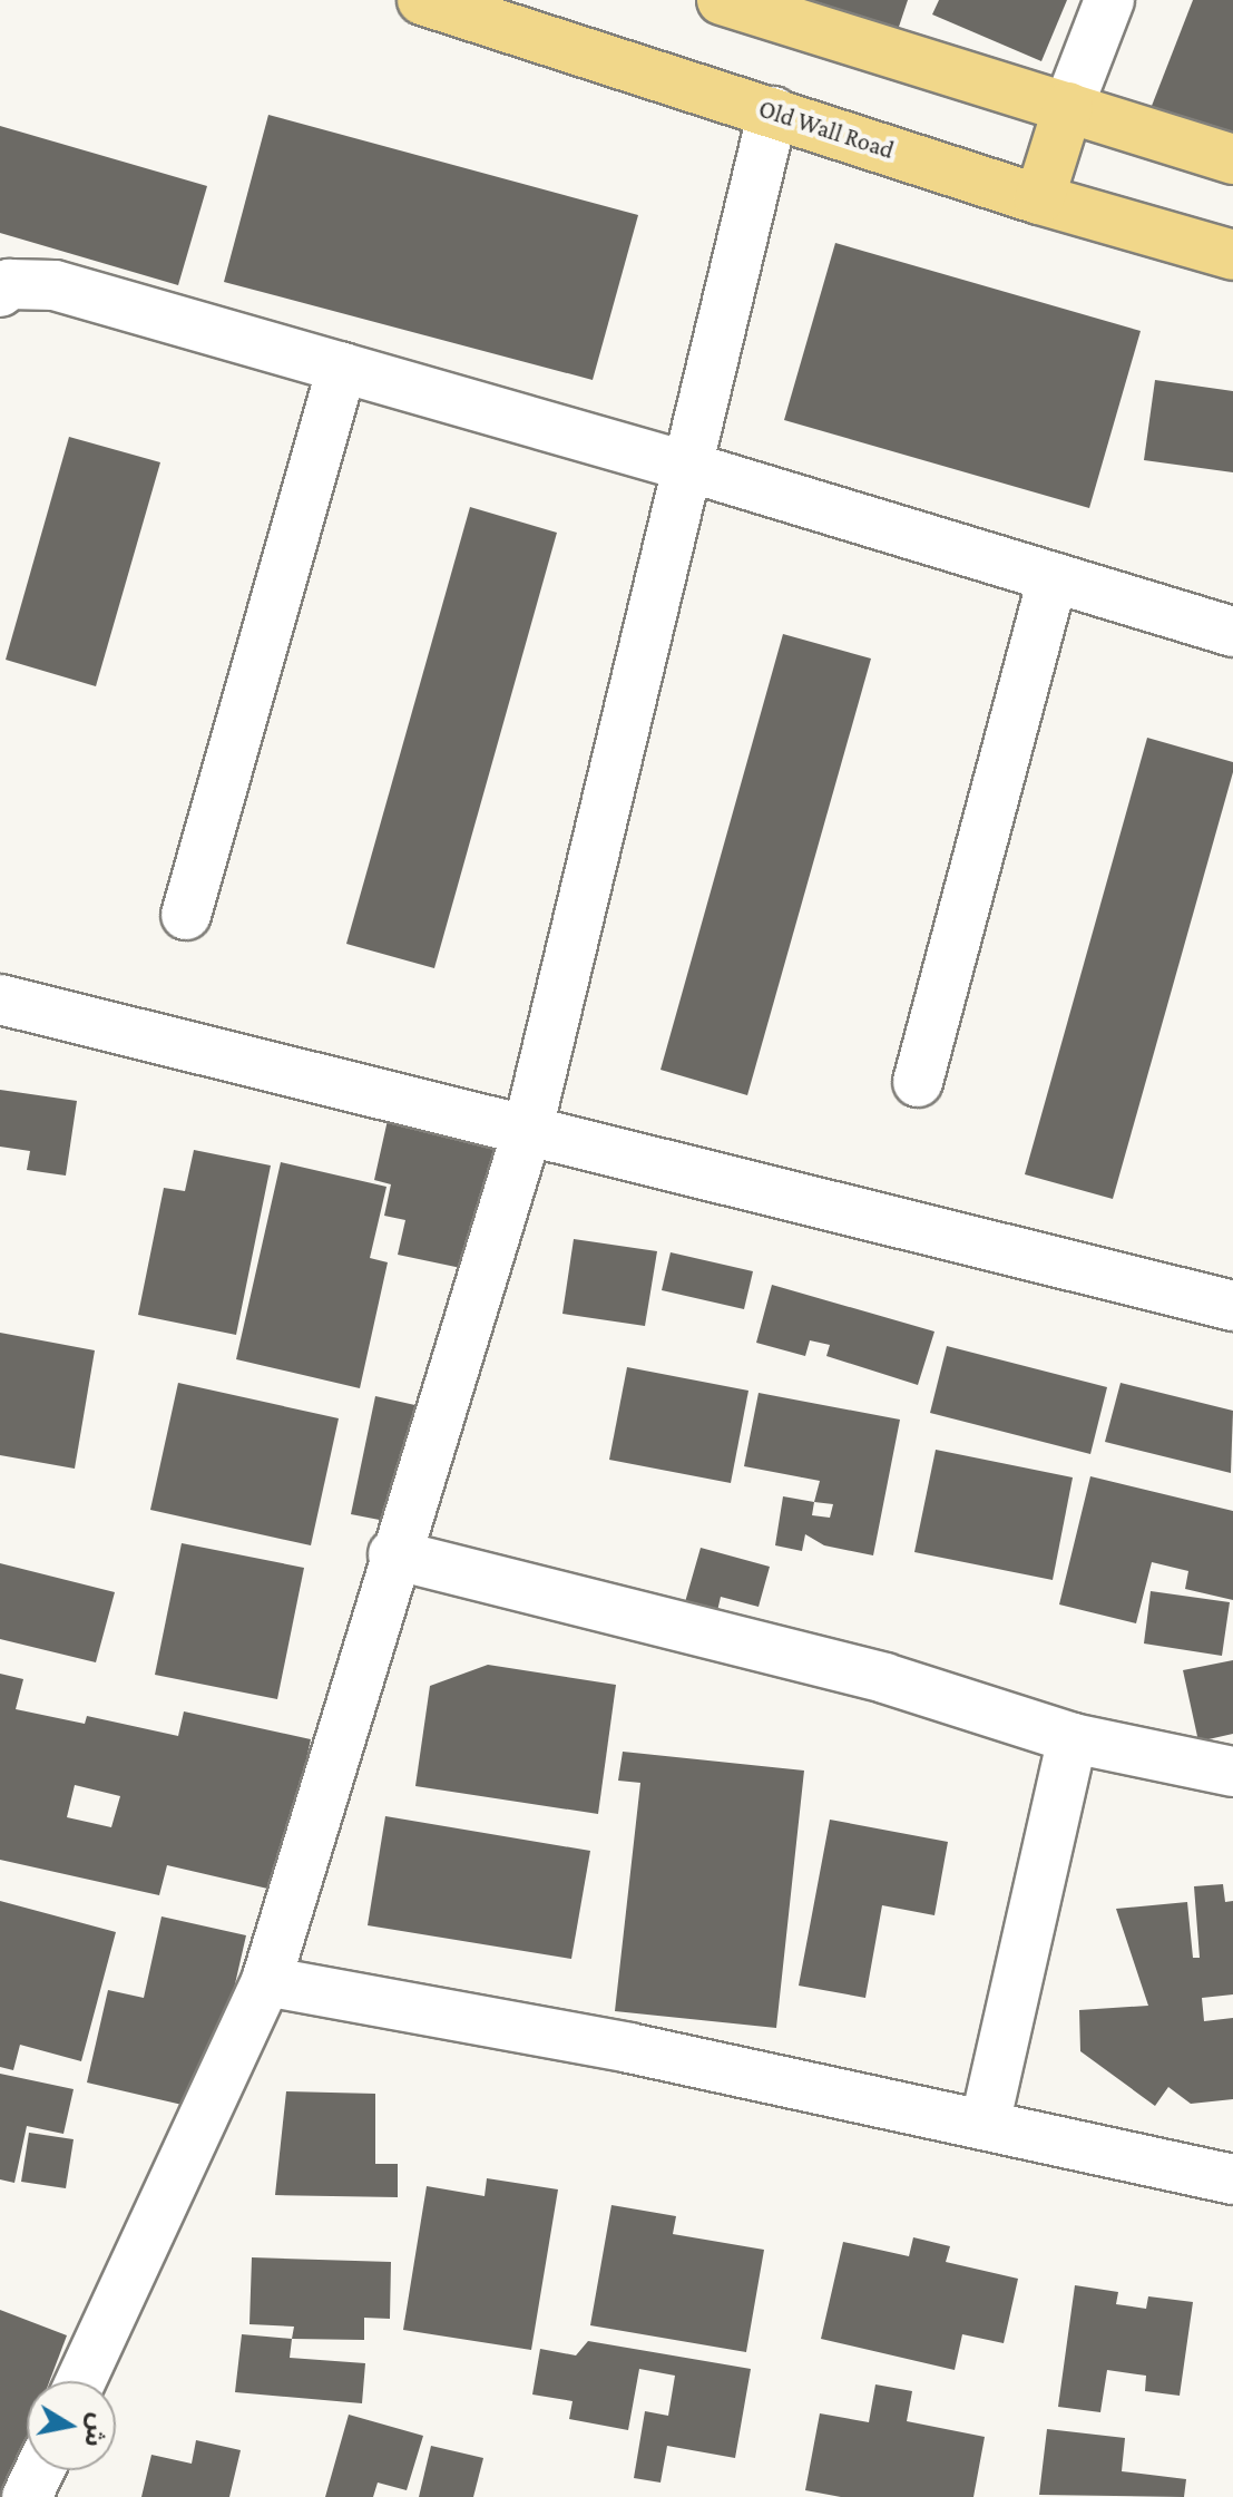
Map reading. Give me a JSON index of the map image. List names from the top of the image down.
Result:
{
  "streets": {
    "main road": ["Old Wall Road"]
  },
  "north": "right"
}
